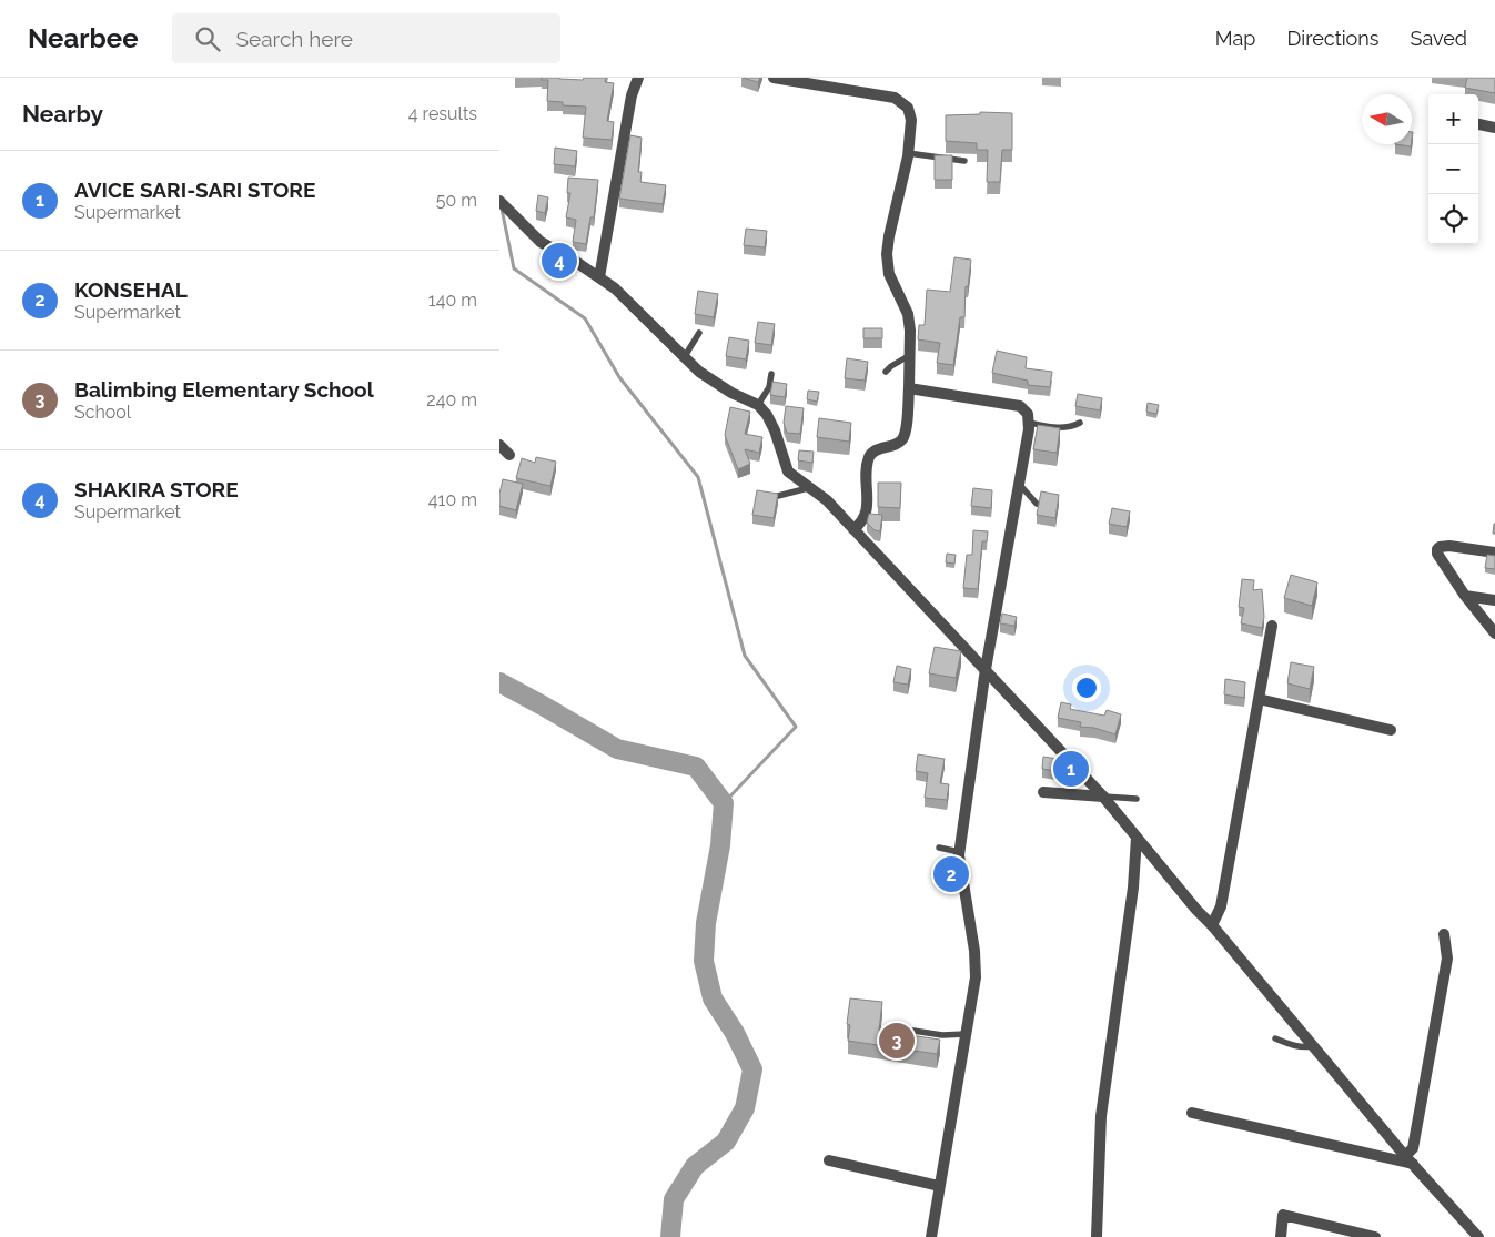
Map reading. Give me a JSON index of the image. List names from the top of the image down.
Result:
{
  "north": "left",
  "page": {
    "header": "Nearbee",
    "search": "Search here",
    "nav": ["Map", "Directions", "Saved"],
    "heading": ["Nearby", "4 results"],
    "map_buttons": ["+", "−"],
    "list": [
      {
        "mark": "1",
        "name": "AVICE SARI-SARI STORE",
        "note": "Supermarket",
        "value": "50 m"
      },
      {
        "mark": "2",
        "name": "KONSEHAL",
        "note": "Supermarket",
        "value": "140 m"
      },
      {
        "mark": "3",
        "name": "Balimbing Elementary School",
        "note": "School",
        "value": "240 m"
      },
      {
        "mark": "4",
        "name": "SHAKIRA STORE",
        "note": "Supermarket",
        "value": "410 m"
      }
    ],
    "pins": [
      "4",
      "1",
      "2",
      "3"
    ]
  }
}
